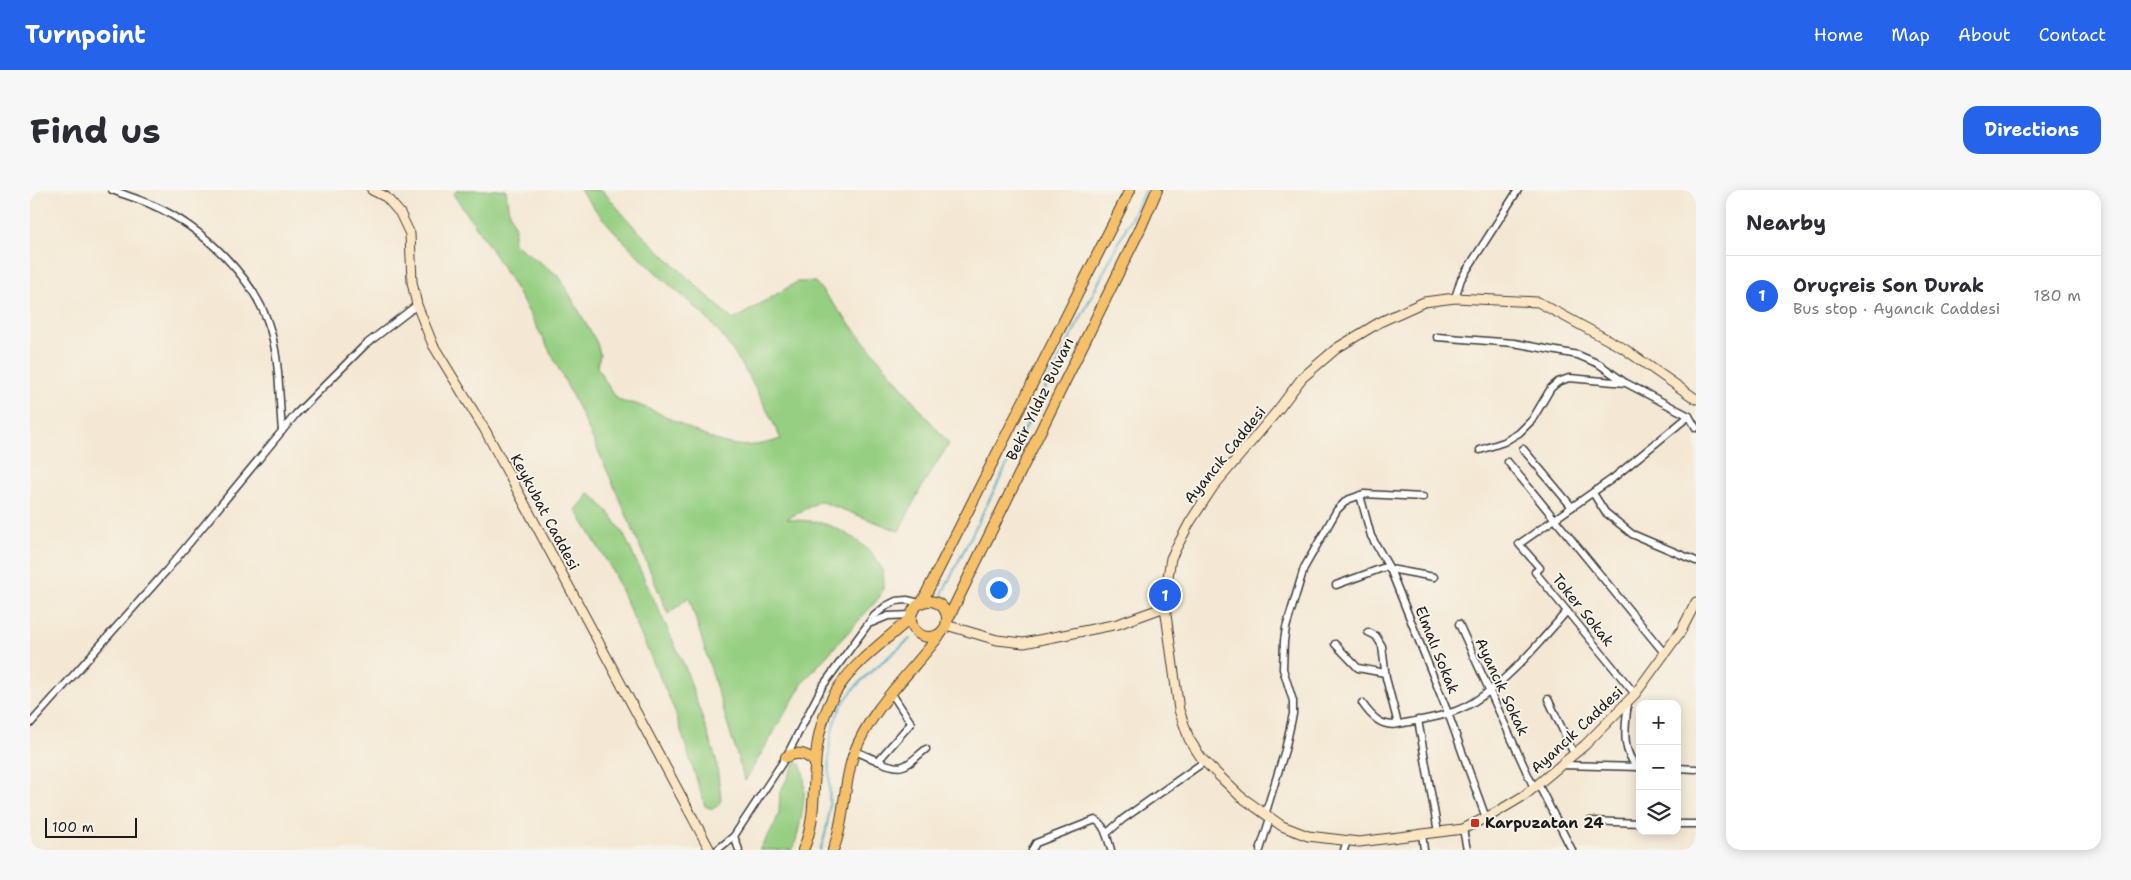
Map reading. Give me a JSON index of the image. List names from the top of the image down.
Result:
{
  "streets": {
    "main road": ["Bekir Yıldız Bulvarı"],
    "street": [
      "Ayancık Caddesi",
      "Keykubat Caddesi",
      "Toker Sokak",
      "Elmalı Sokak",
      "Ayancık Sokak"
    ]
  },
  "crossings": [
    ["Ayancık Caddesi", "Toker Sokak"],
    ["Ayancık Caddesi", "Elmalı Sokak"],
    ["Ayancık Caddesi", "Ayancık Sokak"]
  ],
  "places": {
    "transit": ["Karpuzatan 24"]
  },
  "scale_bar": "100 m",
  "page": {
    "header": "Turnpoint",
    "nav": [
      "Home",
      "Map",
      "About",
      "Contact"
    ],
    "buttons": "Directions",
    "title": "Find us",
    "heading": "Nearby",
    "list": [
      {
        "mark": "1",
        "name": "Oruçreis Son Durak",
        "note": "Bus stop · Ayancık Caddesi",
        "value": "180 m"
      }
    ],
    "pins": "1",
    "map_buttons": ["+", "−"],
    "scale": "100 m"
  }
}
